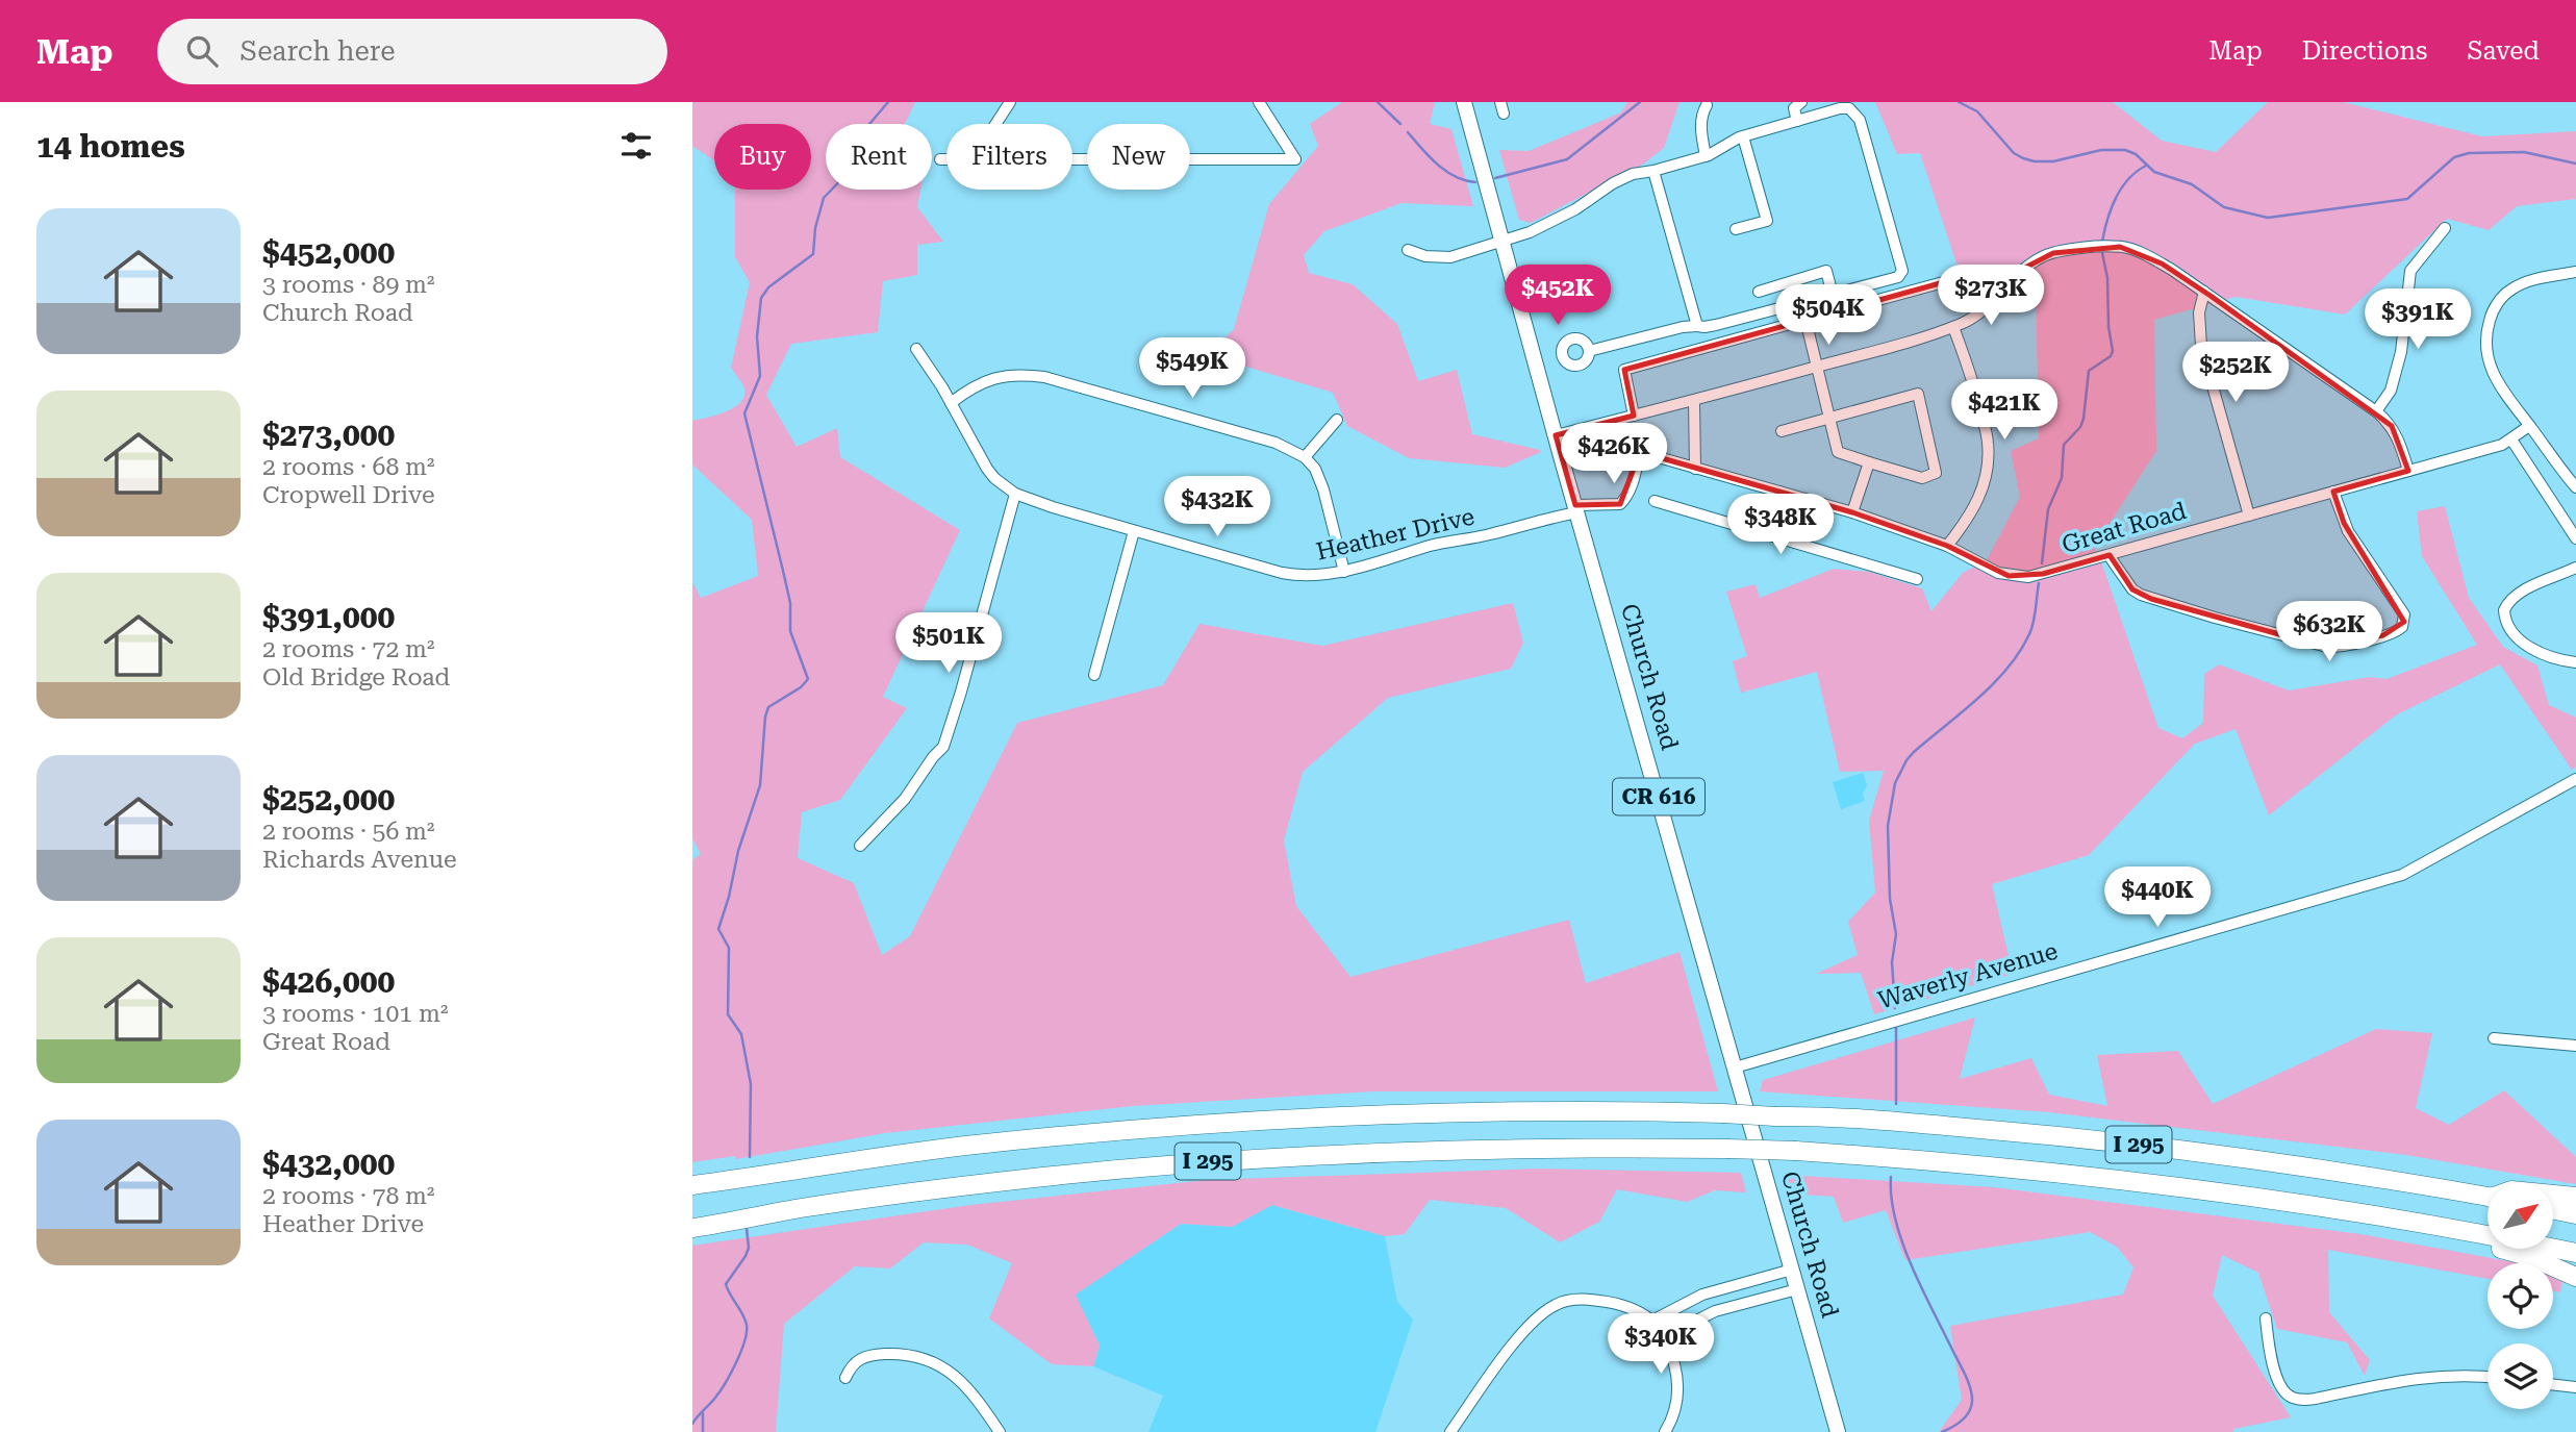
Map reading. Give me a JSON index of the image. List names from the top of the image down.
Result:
{
  "streets": {
    "highway": ["I 295"],
    "main road": ["Church Road", "CR 616"],
    "street": ["Great Road", "Heather Drive", "Waverly Avenue"]
  },
  "crossings": [
    ["Great Road", "Church Road"],
    ["Heather Drive", "Church Road"],
    ["Church Road", "Waverly Avenue"]
  ],
  "north": "top right",
  "page": {
    "header": "Map",
    "search": "Search here",
    "nav": ["Map", "Directions", "Saved"],
    "heading": "14 homes",
    "chip": [
      "Buy",
      "Rent",
      "Filters",
      "New"
    ],
    "list": [
      {
        "name": "$452,000",
        "note": "3 rooms · 89 m² · Church Road"
      },
      {
        "name": "$273,000",
        "note": "2 rooms · 68 m² · Cropwell Drive"
      },
      {
        "name": "$391,000",
        "note": "2 rooms · 72 m² · Old Bridge Road"
      },
      {
        "name": "$252,000",
        "note": "2 rooms · 56 m² · Richards Avenue"
      },
      {
        "name": "$426,000",
        "note": "3 rooms · 101 m² · Great Road"
      },
      {
        "name": "$432,000",
        "note": "2 rooms · 78 m² · Heather Drive"
      }
    ],
    "price": [
      "$452K",
      "$273K",
      "$504K",
      "$391K",
      "$549K",
      "$252K",
      "$421K",
      "$426K",
      "$432K",
      "$348K",
      "$632K",
      "$501K",
      "$440K",
      "$340K"
    ]
  }
}
